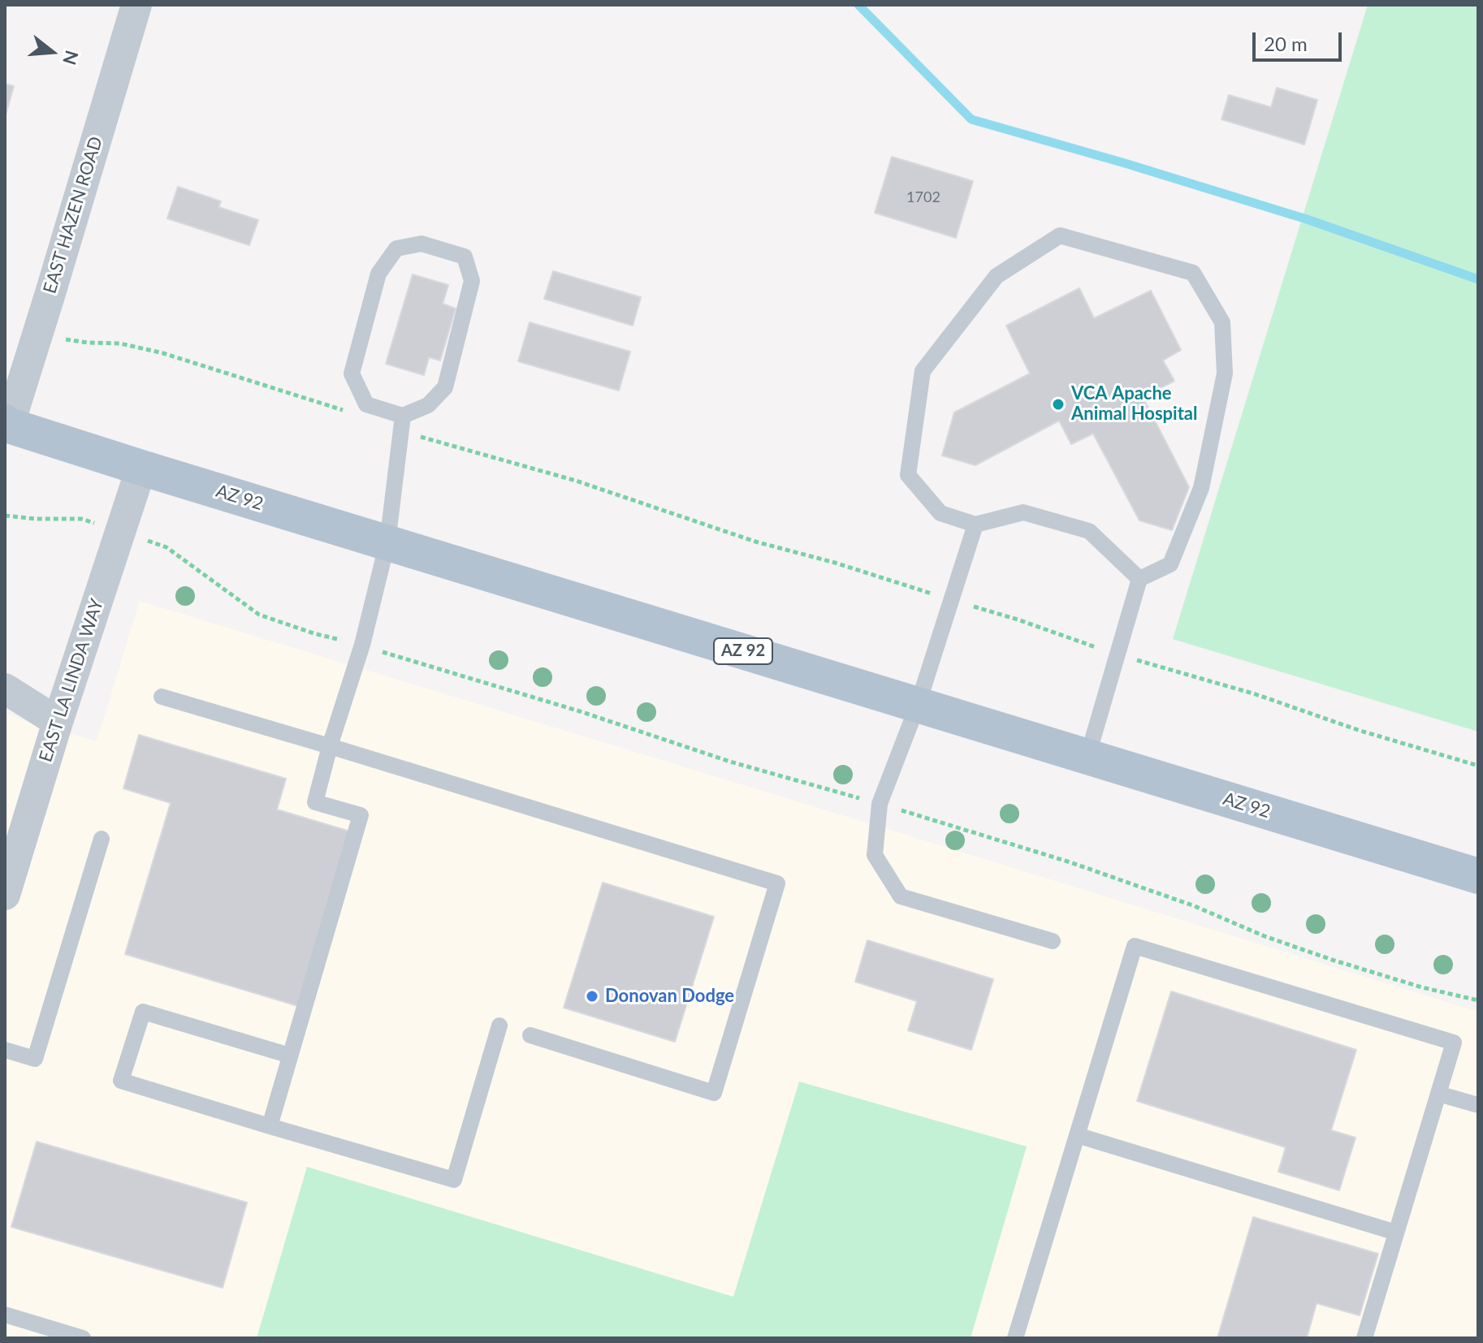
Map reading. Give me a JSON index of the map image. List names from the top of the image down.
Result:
{
  "streets": {
    "main road": ["AZ 92"],
    "street": ["EAST HAZEN ROAD", "EAST LA LINDA WAY"]
  },
  "crossings": [
    ["EAST HAZEN ROAD", "AZ 92"],
    ["AZ 92", "EAST LA LINDA WAY"]
  ],
  "places": ["VCA Apache Animal Hospital", "Donovan Dodge"],
  "house_numbers": ["1702"],
  "scale_bar": "20 m",
  "north": "right"
}
